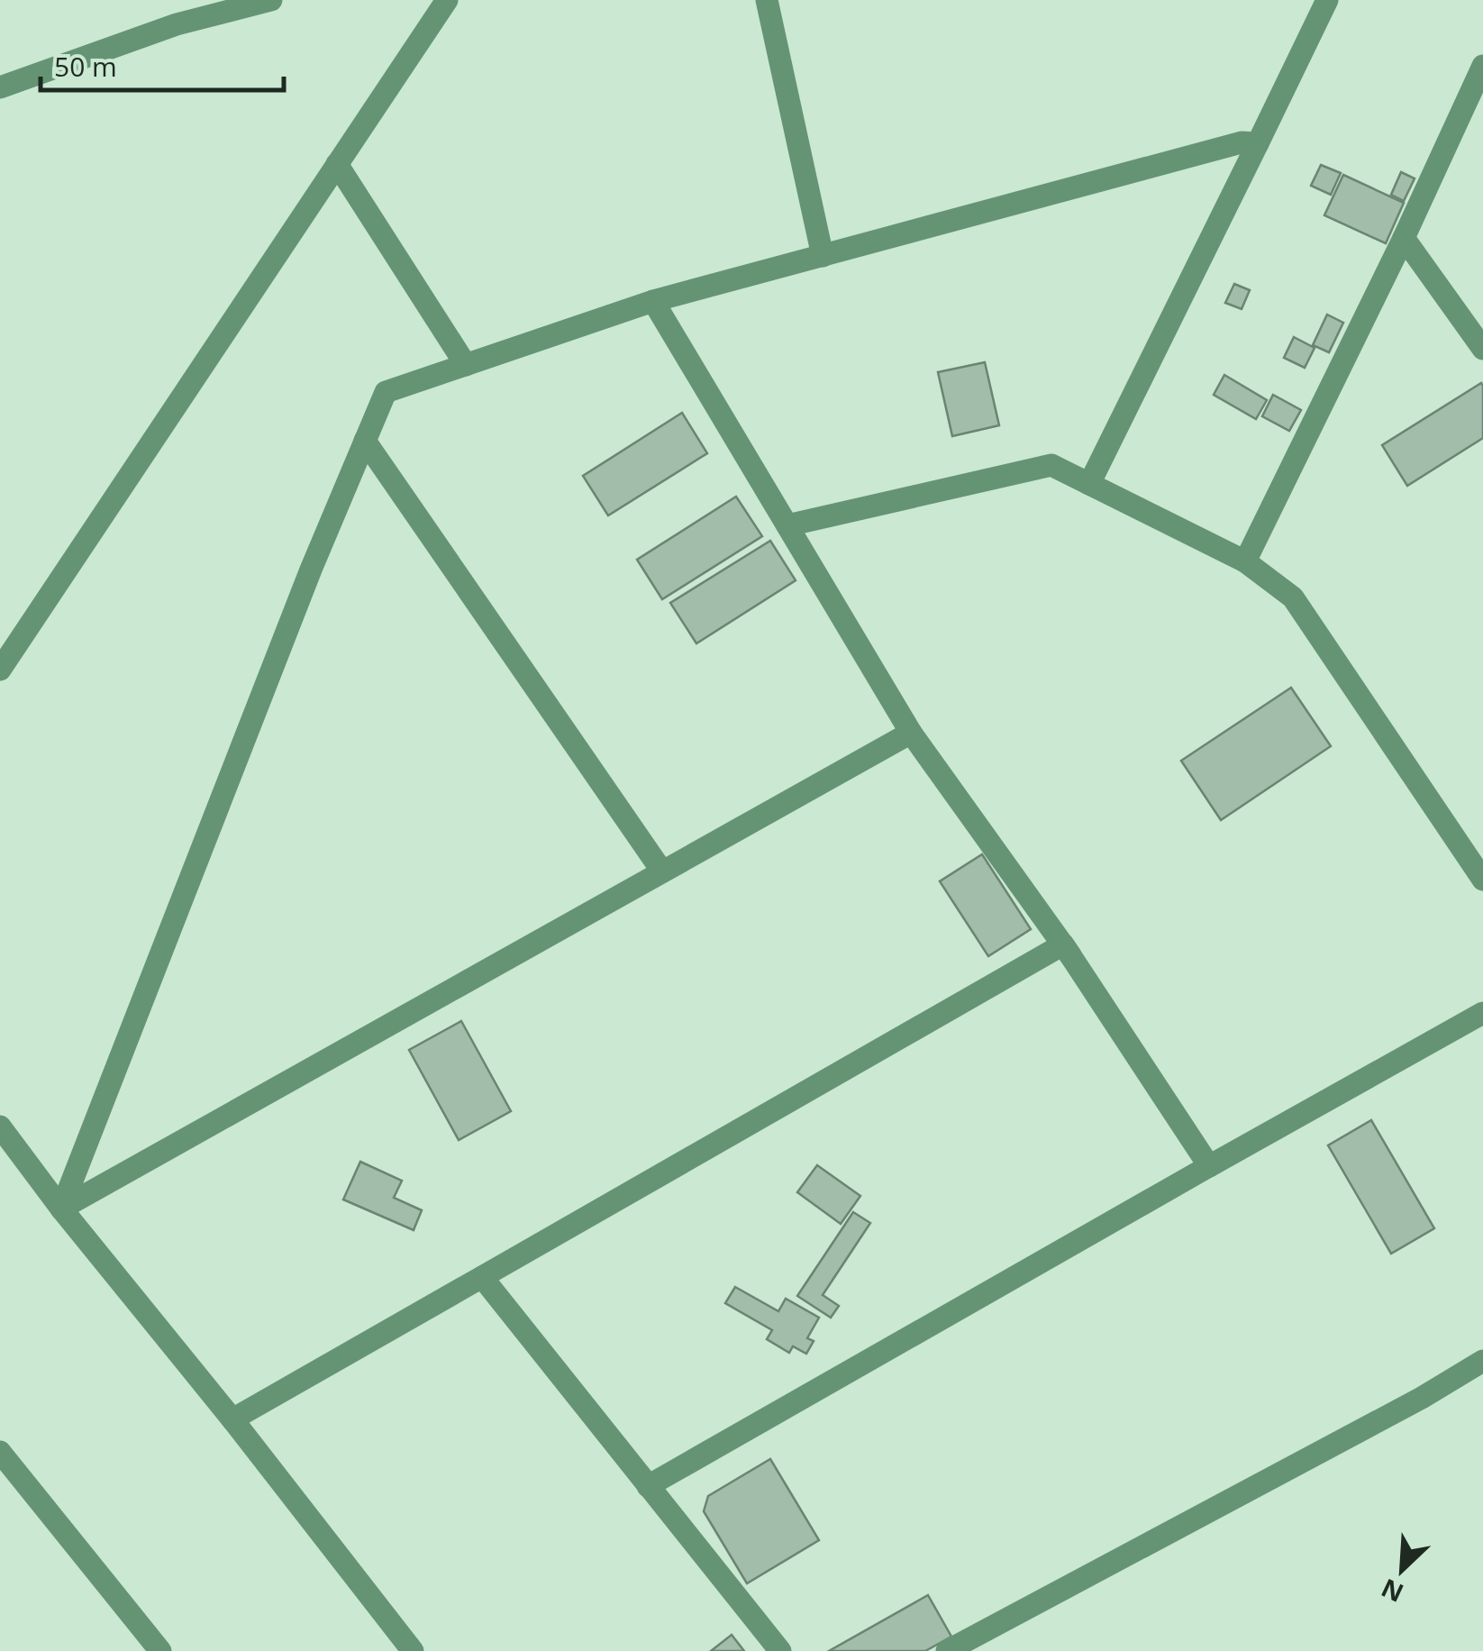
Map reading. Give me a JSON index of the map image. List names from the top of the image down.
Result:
{
  "scale_bar": "50 m",
  "north": "bottom left"
}
